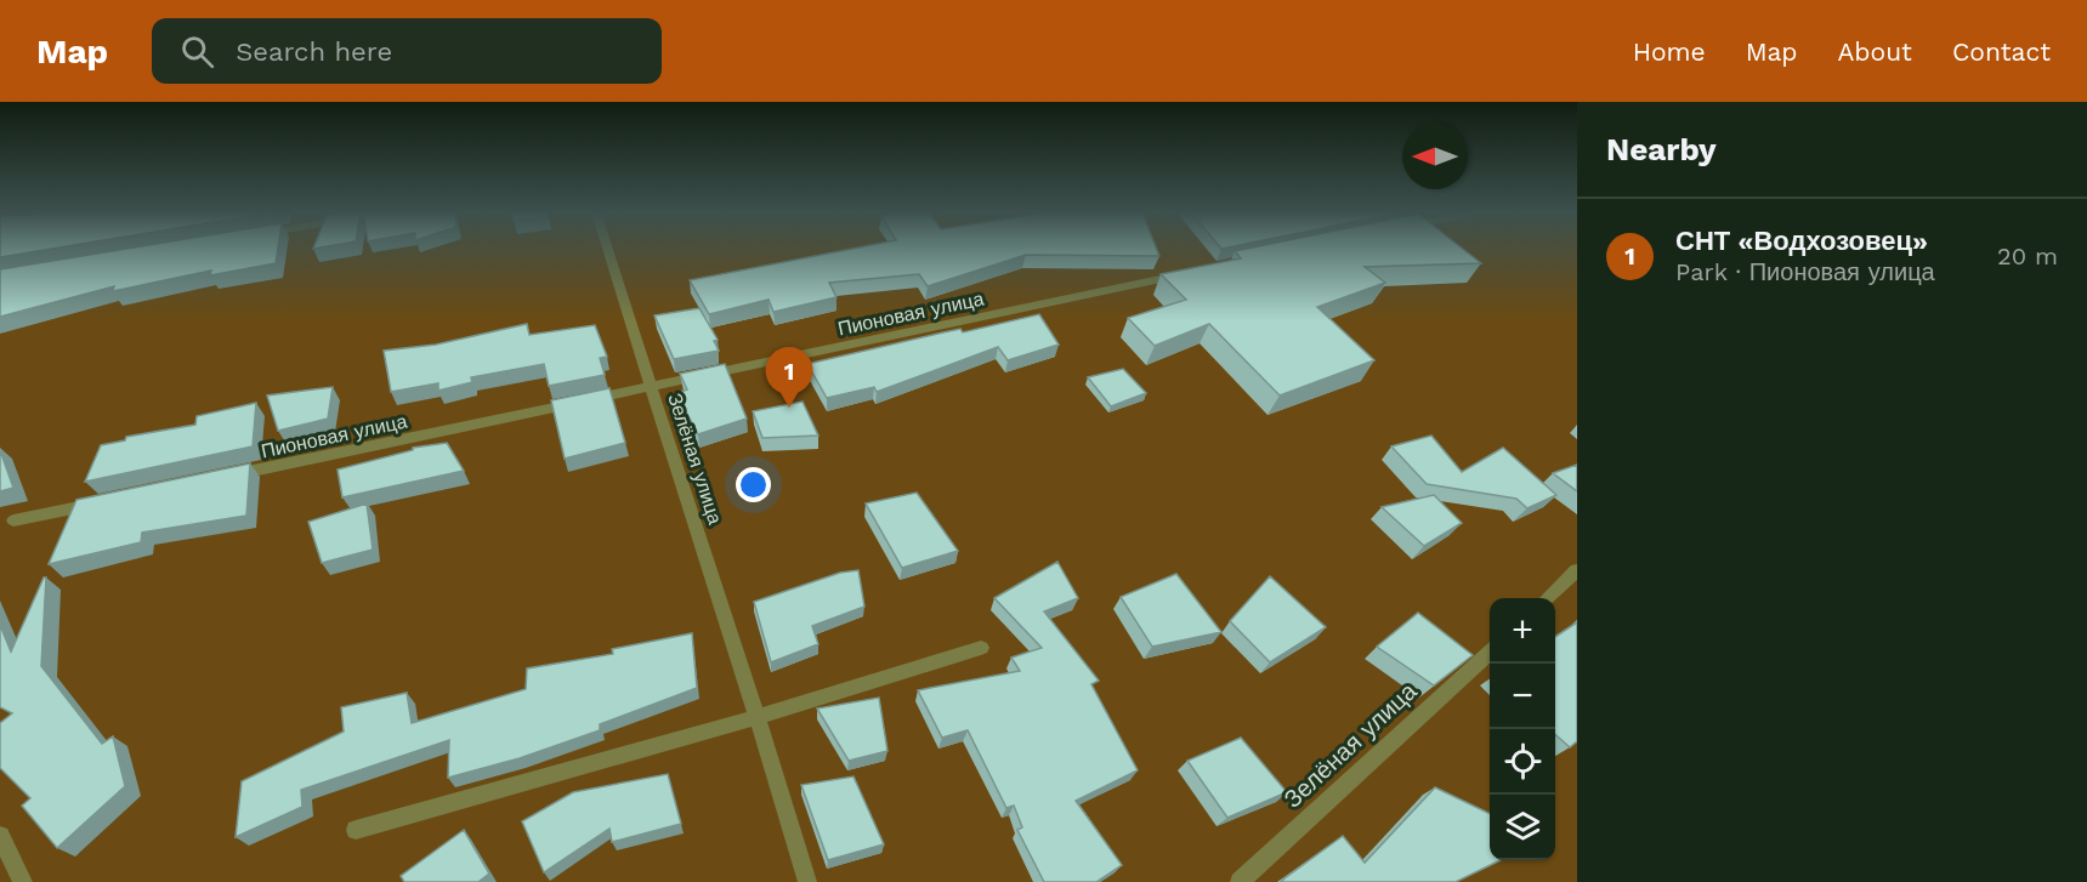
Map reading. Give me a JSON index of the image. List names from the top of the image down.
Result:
{
  "streets": {
    "street": ["Пионовая улица", "Зелёная улица"]
  },
  "crossings": [
    ["Пионовая улица", "Зелёная улица"]
  ],
  "north": "left",
  "page": {
    "header": "Map",
    "search": "Search here",
    "nav": [
      "Home",
      "Map",
      "About",
      "Contact"
    ],
    "heading": "Nearby",
    "list": [
      {
        "mark": "1",
        "name": "СНТ «Водхозовец»",
        "note": "Park · Пионовая улица",
        "value": "20 m"
      }
    ],
    "pins": "1",
    "map_buttons": ["+", "−"]
  }
}
